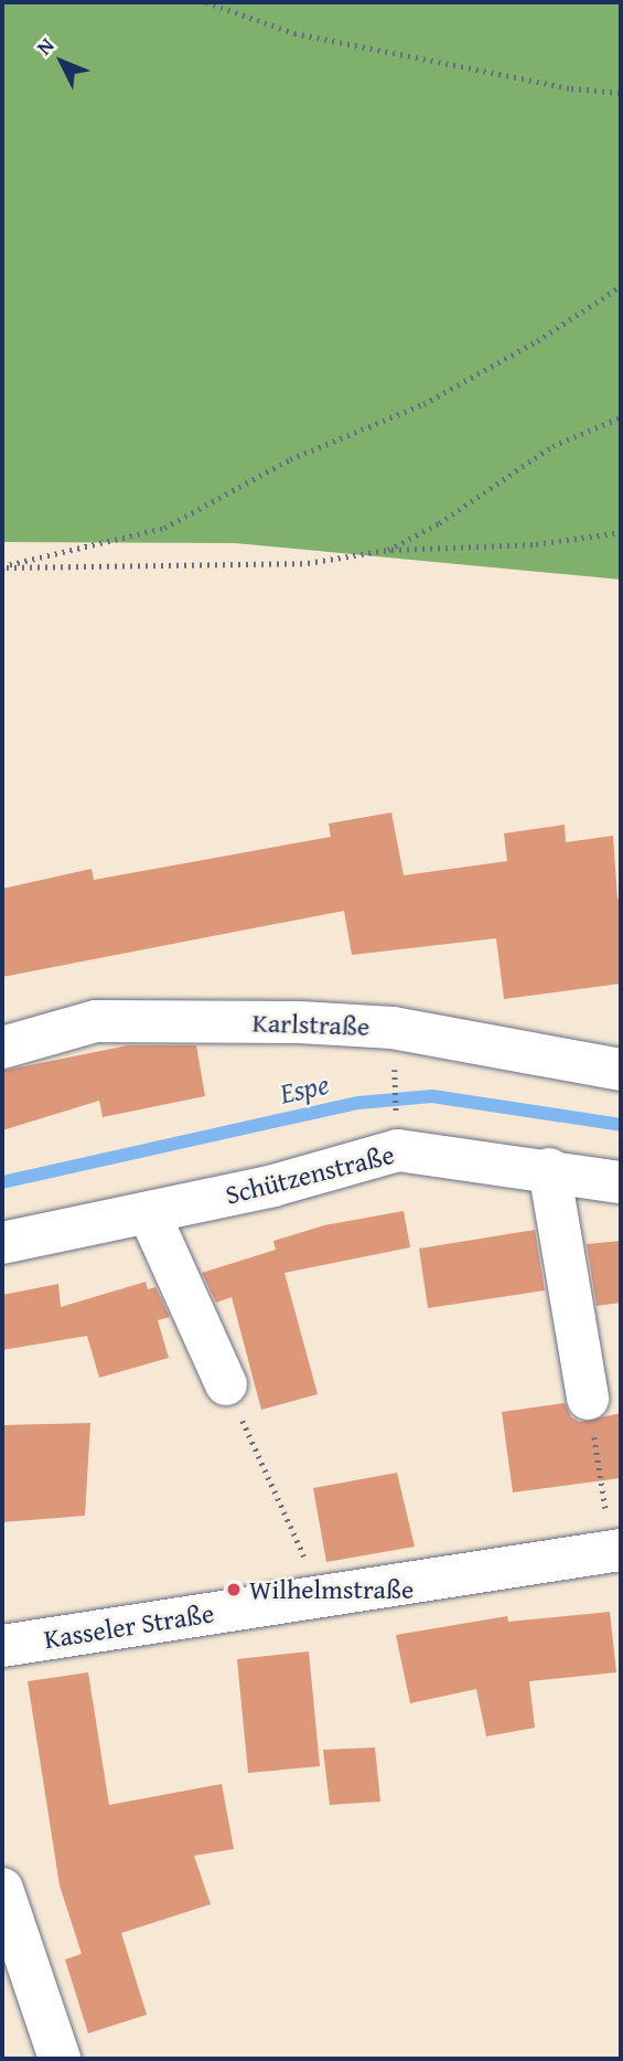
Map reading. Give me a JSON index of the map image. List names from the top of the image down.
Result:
{
  "streets": {
    "street": ["Karlstraße", "Schützenstraße", "Kasseler Straße"]
  },
  "water": ["Espe"],
  "places": ["Wilhelmstraße"],
  "north": "top left"
}
